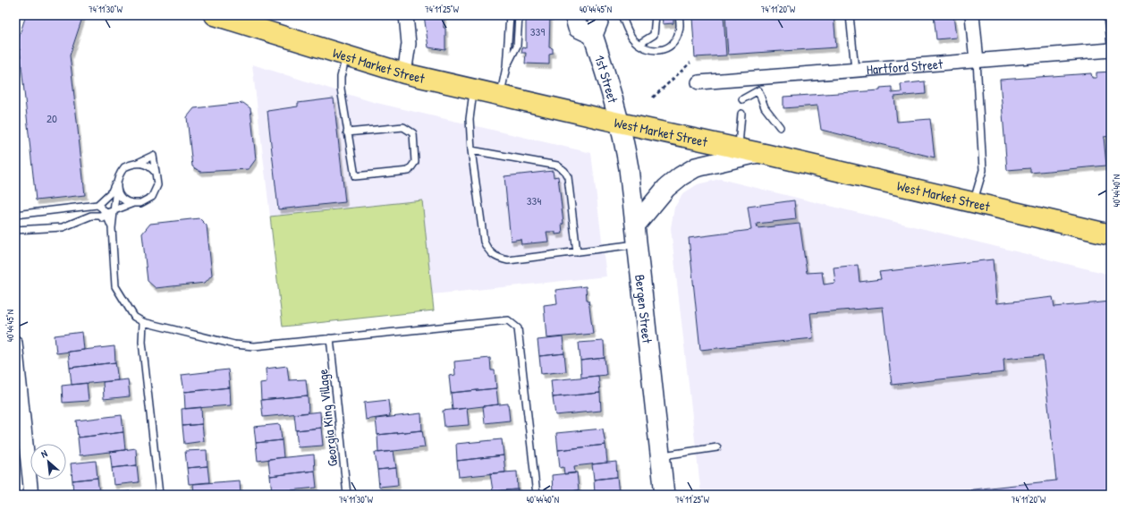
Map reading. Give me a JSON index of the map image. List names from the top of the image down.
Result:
{
  "streets": {
    "main road": ["West Market Street", "1st Street", "Bergen Street"],
    "street": ["Hartford Street"],
    "lane": ["Georgia King Village"]
  },
  "crossings": [
    ["West Market Street", "1st Street"],
    ["West Market Street", "Bergen Street"],
    ["1st Street", "Bergen Street"]
  ],
  "house_numbers": ["339", "20", "334"],
  "north": "top left",
  "coordinates": [
    "74°11'30\"W",
    "74°11'25\"W",
    "40°44'45\"N",
    "74°11'20\"W",
    "40°44'40\"N"
  ]
}
